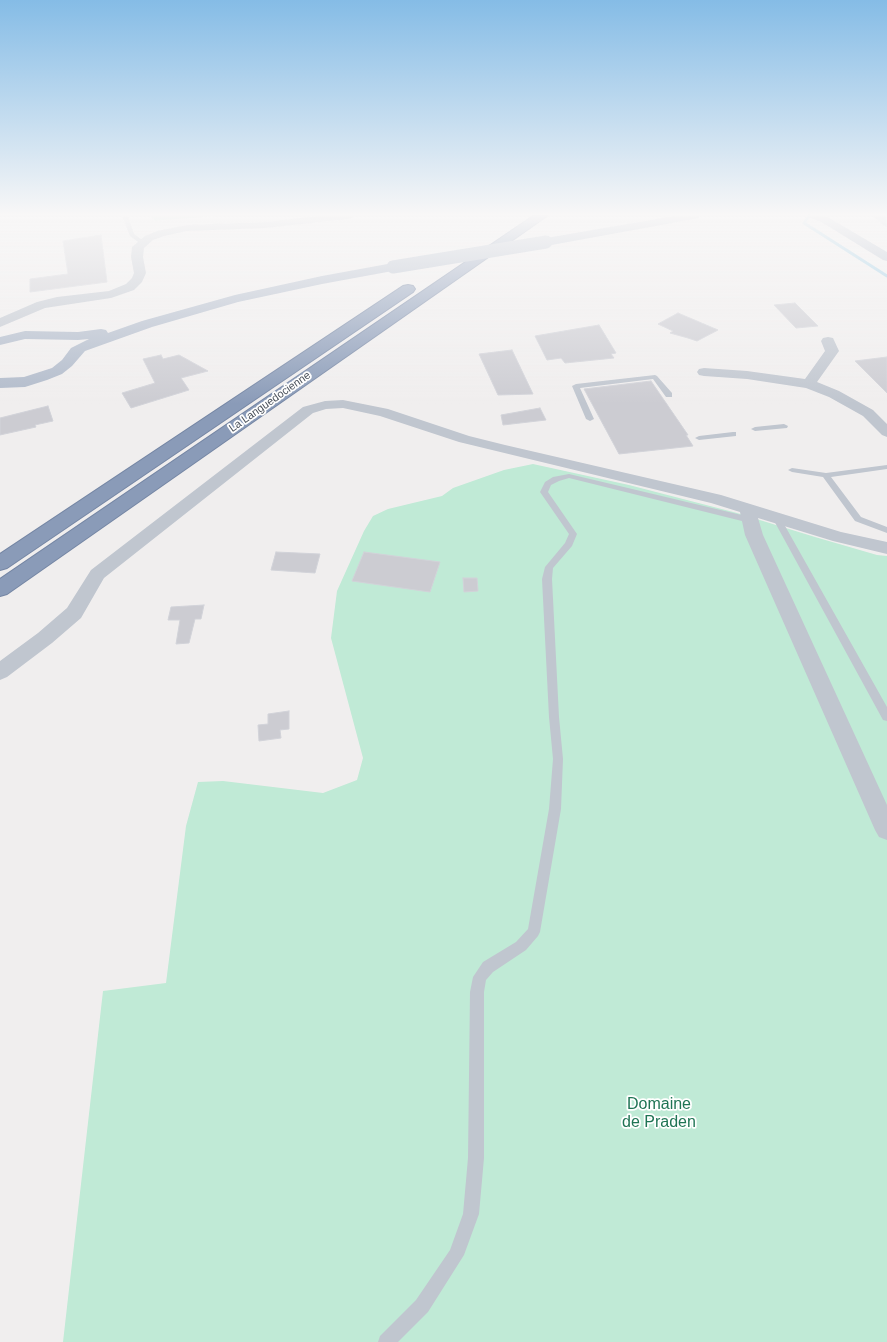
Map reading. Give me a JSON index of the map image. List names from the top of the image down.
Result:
{
  "streets": {
    "highway": ["La Languedocienne"]
  },
  "parks": ["Domaine de Praden"]
}
